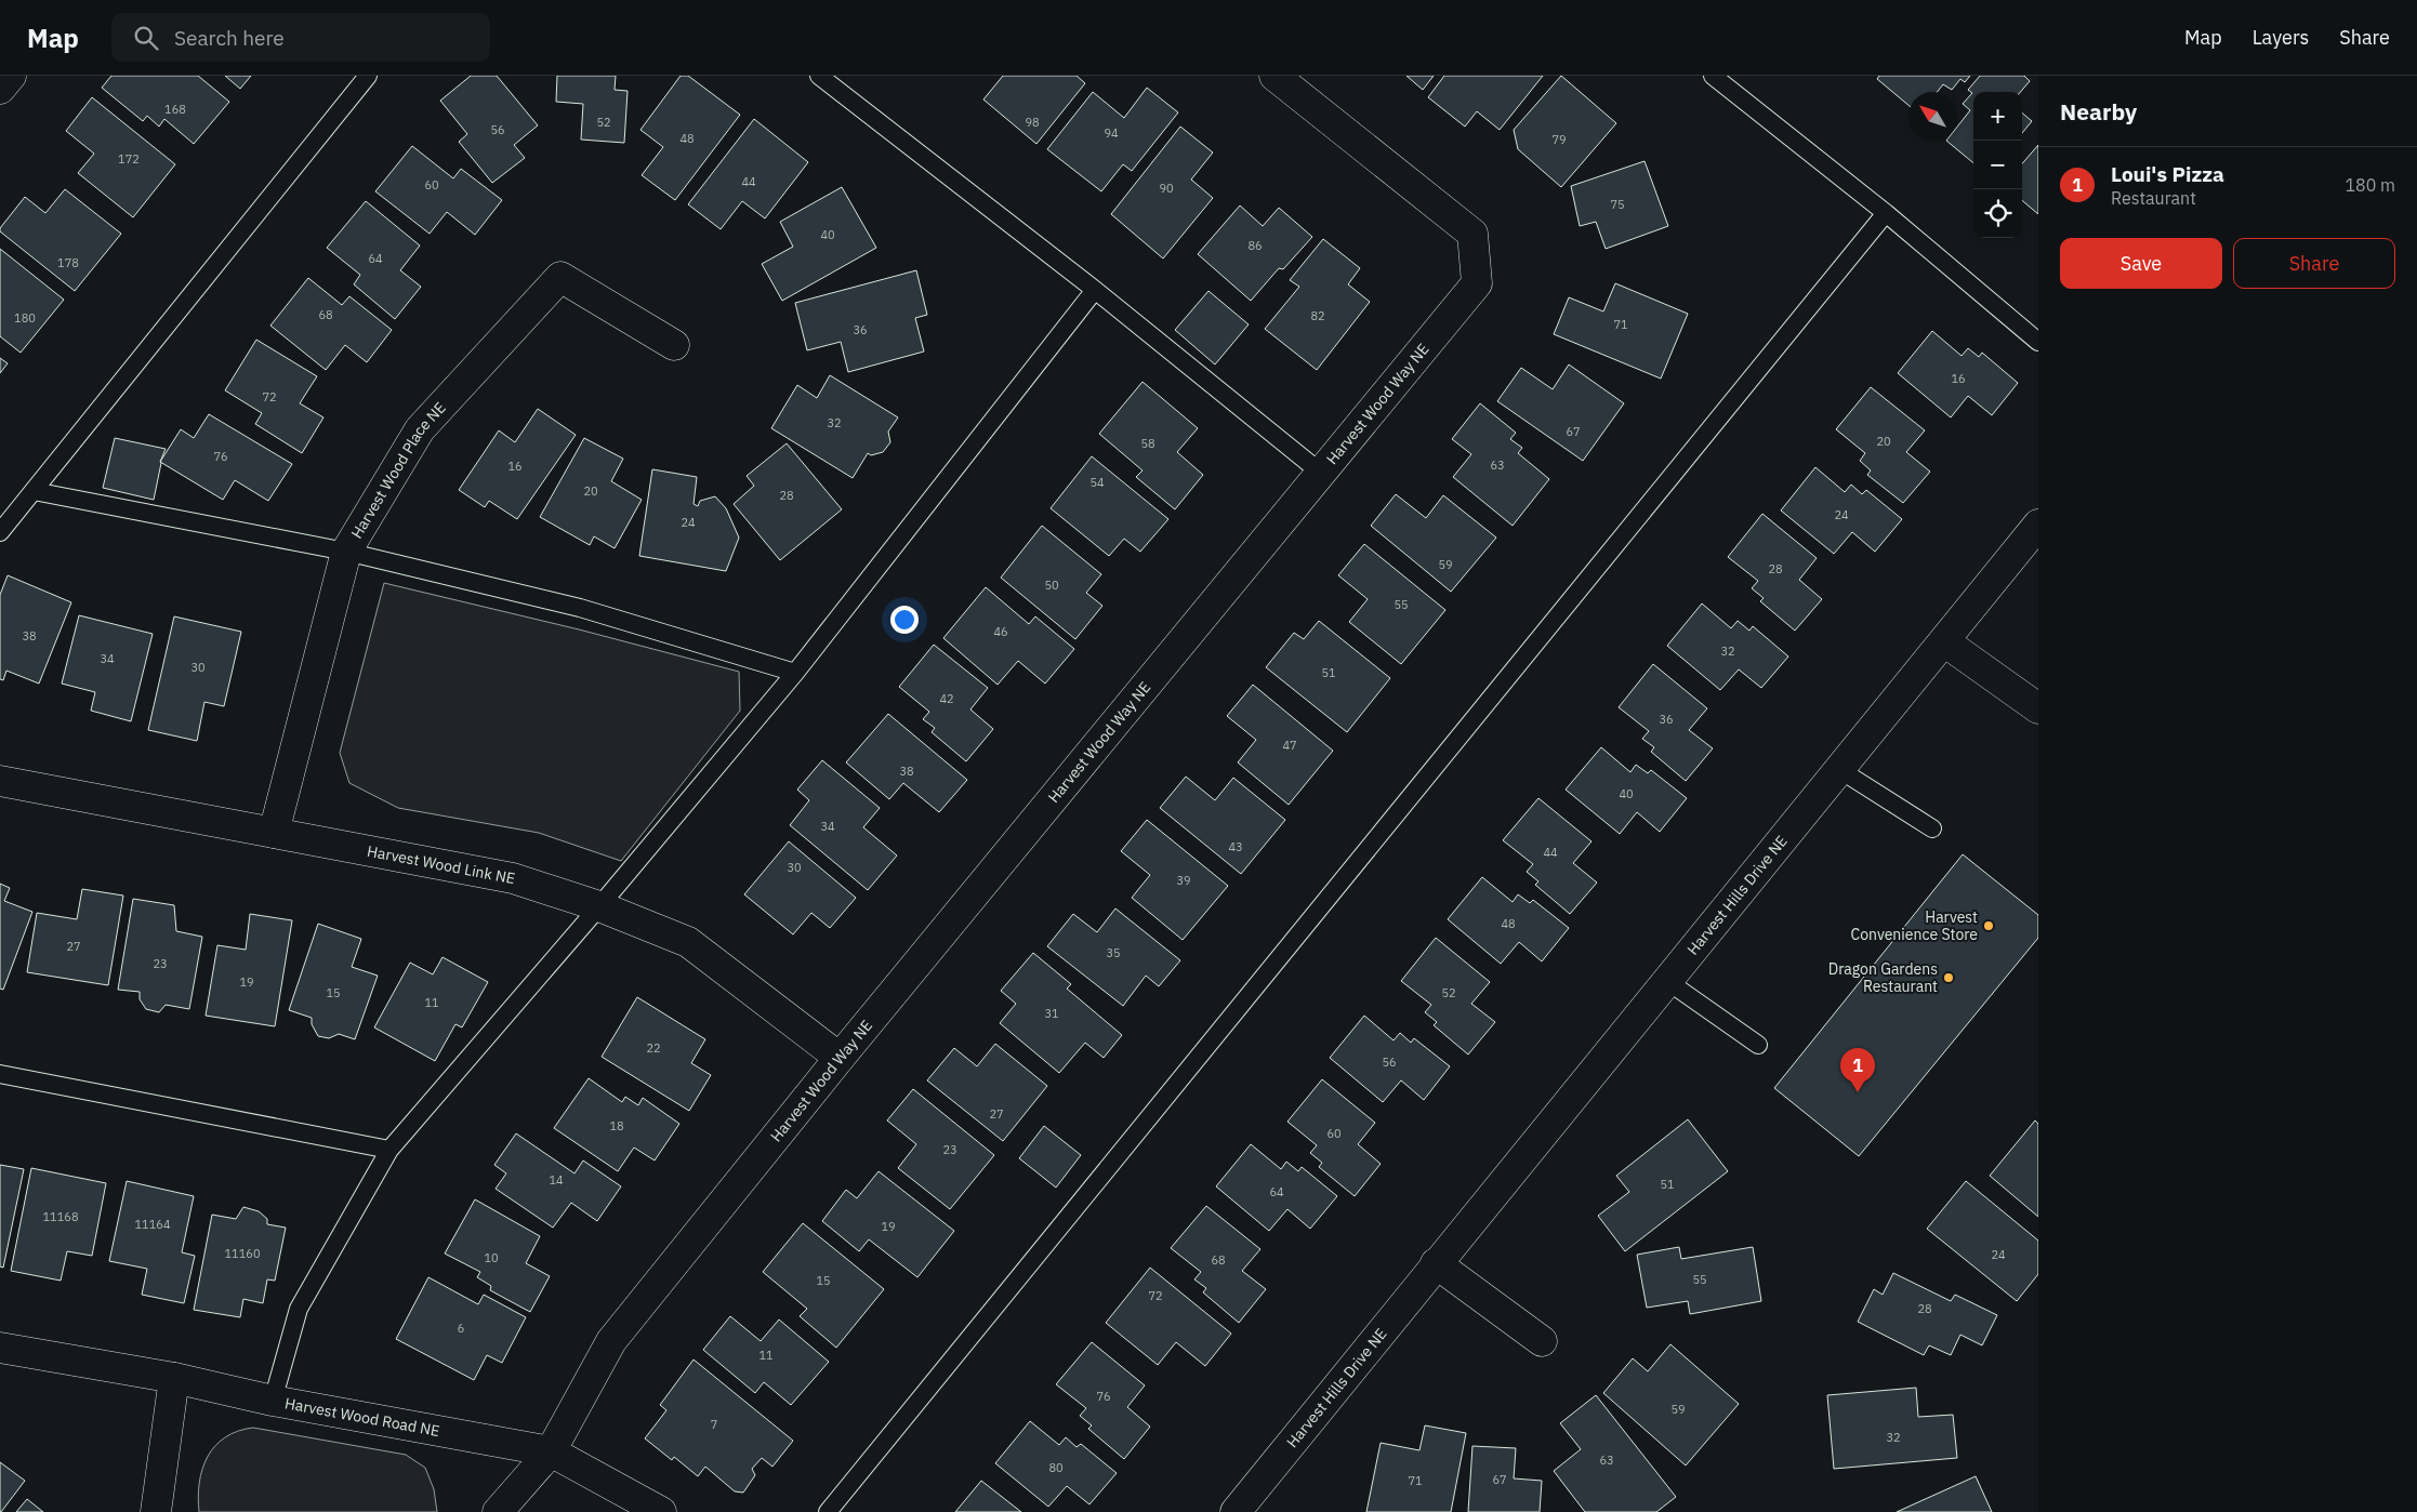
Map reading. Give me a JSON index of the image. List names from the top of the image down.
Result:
{
  "streets": {
    "street": [
      "Harvest Wood Way NE",
      "Harvest Wood Place NE",
      "Harvest Wood Link NE",
      "Harvest Hills Drive NE",
      "Harvest Wood Road NE"
    ]
  },
  "crossings": [
    ["Harvest Wood Way NE", "Harvest Wood Link NE"],
    ["Harvest Wood Way NE", "Harvest Wood Road NE"],
    ["Harvest Wood Place NE", "Harvest Wood Link NE"]
  ],
  "places": ["Harvest Convenience Store", "Dragon Gardens Restaurant"],
  "house_numbers": [
    "168",
    "52",
    "98",
    "56",
    "94",
    "48",
    "79",
    "172",
    "44",
    "60",
    "90",
    "75",
    "40",
    "86",
    "64",
    "178",
    "68",
    "82",
    "180",
    "71",
    "36",
    "16",
    "72",
    "32",
    "67",
    "20",
    "58",
    "76",
    "63",
    "16",
    "54",
    "20",
    "28",
    "24",
    "24",
    "59",
    "28",
    "50",
    "55",
    "46",
    "38",
    "32",
    "34",
    "30",
    "51",
    "42",
    "36",
    "47",
    "38",
    "40",
    "34",
    "43",
    "44",
    "30",
    "39",
    "48",
    "27",
    "35",
    "23",
    "19",
    "15",
    "52",
    "11",
    "31",
    "22",
    "56",
    "27",
    "18",
    "60",
    "23",
    "14",
    "51",
    "64",
    "11168",
    "11164",
    "19",
    "11160",
    "24",
    "10",
    "68",
    "55",
    "15",
    "72",
    "28",
    "6",
    "11",
    "76",
    "59",
    "7",
    "32",
    "63",
    "80",
    "67",
    "71"
  ],
  "north": "top left",
  "page": {
    "header": "Map",
    "search": "Search here",
    "nav": ["Map", "Layers", "Share"],
    "heading": "Nearby",
    "map_buttons": ["+", "−"],
    "list": [
      {
        "mark": "1",
        "name": "Loui's Pizza",
        "note": "Restaurant",
        "value": "180 m"
      }
    ],
    "buttons": ["Save", "Share"],
    "pins": "1"
  }
}
